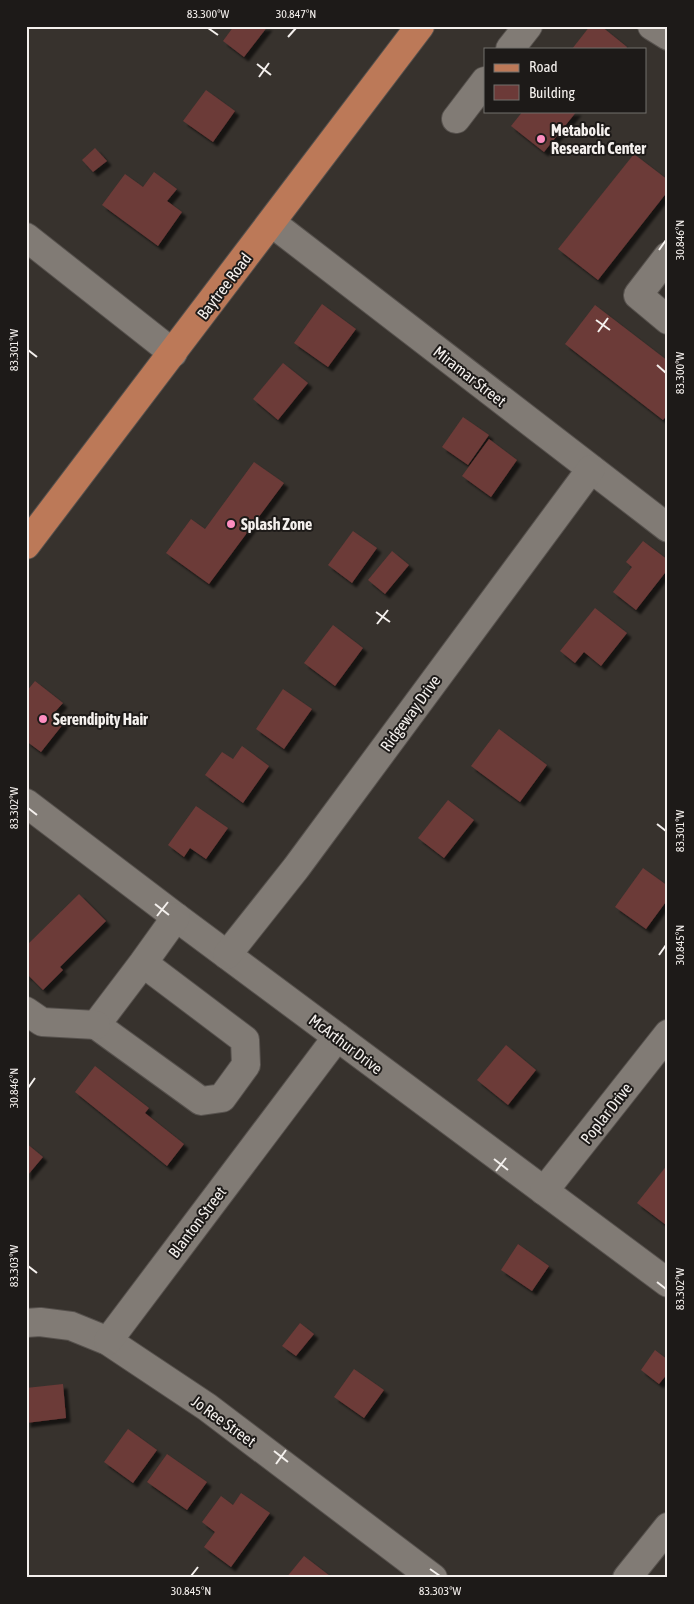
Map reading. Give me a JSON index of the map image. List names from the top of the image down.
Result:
{
  "streets": {
    "main road": ["Baytree Road"],
    "street": [
      "Miramar Street",
      "Ridgeway Drive",
      "McArthur Drive",
      "Poplar Drive",
      "Blanton Street",
      "Jo Ree Street"
    ]
  },
  "crossings": [
    ["Baytree Road", "Miramar Street"],
    ["Miramar Street", "Ridgeway Drive"],
    ["Ridgeway Drive", "McArthur Drive"],
    ["McArthur Drive", "Poplar Drive"],
    ["McArthur Drive", "Blanton Street"],
    ["Blanton Street", "Jo Ree Street"]
  ],
  "places": ["Metabolic Research Center", "Splash Zone", "Serendipity Hair"],
  "legend": ["Road", "Building"],
  "coordinates": [
    "83.300°W",
    "30.847°N",
    "30.846°N",
    "83.301°W",
    "83.302°W",
    "30.845°N",
    "83.303°W"
  ]
}
